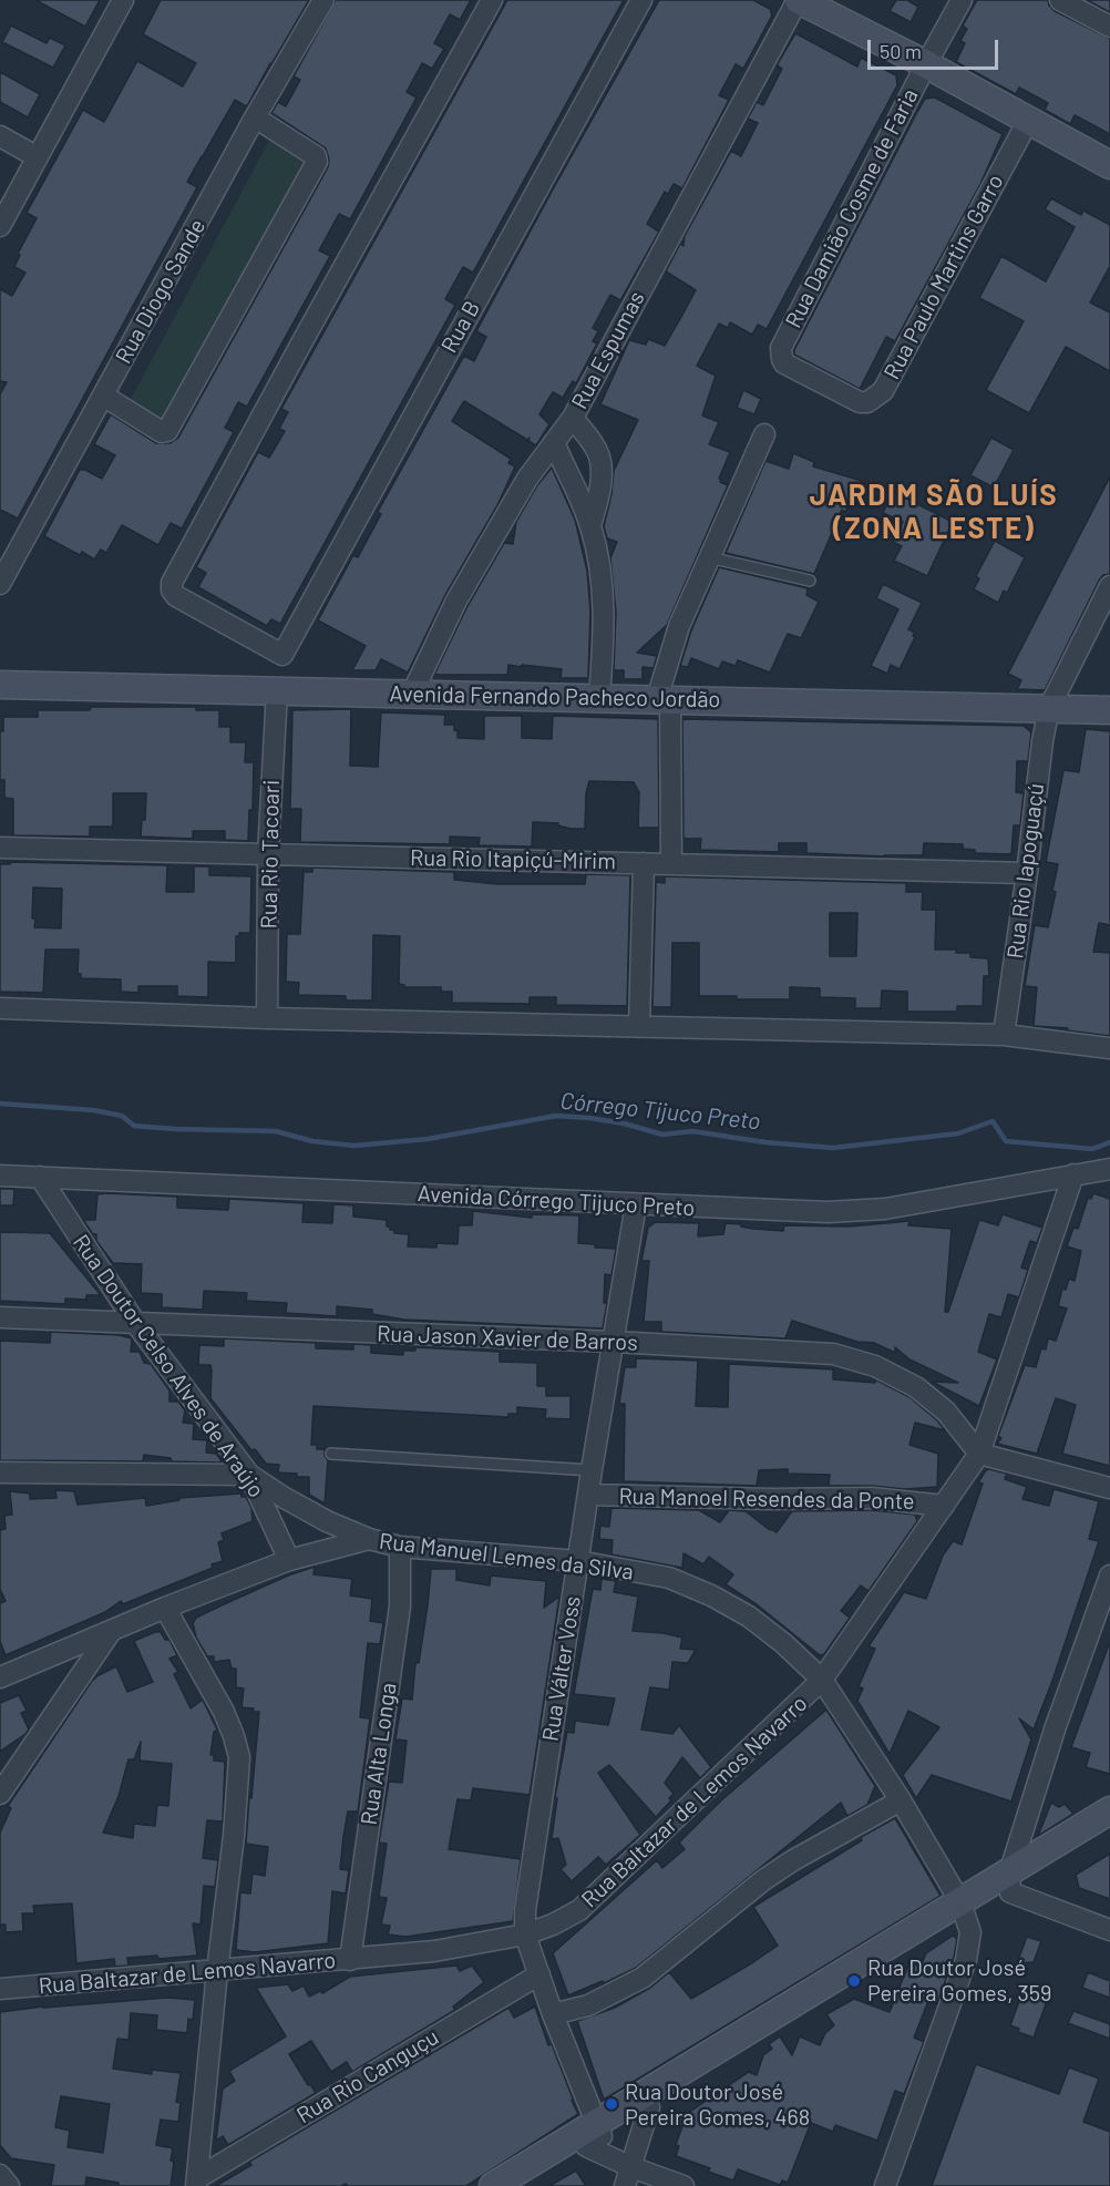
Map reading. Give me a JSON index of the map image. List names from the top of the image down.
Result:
{
  "streets": {
    "street": [
      "Rua Damião Cosme de Faria",
      "Rua Paulo Martins Garro",
      "Rua Diogo Sande",
      "Rua B",
      "Rua Espumas",
      "Avenida Fernando Pacheco Jordão",
      "Rua Rio Tacoari",
      "Rua Rio Itapiçú-Mirim",
      "Rua Rio Iapoguaçú",
      "Avenida Córrego Tijuco Preto",
      "Rua Jason Xavier de Barros",
      "Rua Doutor Celso Alves de Araújo",
      "Rua Manoel Resendes da Ponte",
      "Rua Manuel Lemes da Silva",
      "Rua Válter Voss",
      "Rua Alta Longa",
      "Rua Baltazar de Lemos Navarro",
      "Rua Rio Canguçu"
    ]
  },
  "crossings": [
    ["Rua Damião Cosme de Faria", "Rua Paulo Martins Garro"],
    ["Rua Espumas", "Avenida Fernando Pacheco Jordão"],
    ["Avenida Fernando Pacheco Jordão", "Rua Rio Tacoari"],
    ["Avenida Fernando Pacheco Jordão", "Rua Rio Iapoguaçú"],
    ["Rua Rio Tacoari", "Rua Rio Itapiçú-Mirim"],
    ["Rua Rio Itapiçú-Mirim", "Rua Rio Iapoguaçú"],
    ["Avenida Córrego Tijuco Preto", "Rua Doutor Celso Alves de Araújo"],
    ["Avenida Córrego Tijuco Preto", "Rua Válter Voss"],
    ["Avenida Córrego Tijuco Preto", "Rua Baltazar de Lemos Navarro"],
    ["Rua Jason Xavier de Barros", "Rua Doutor Celso Alves de Araújo"],
    ["Rua Jason Xavier de Barros", "Rua Válter Voss"],
    ["Rua Jason Xavier de Barros", "Rua Baltazar de Lemos Navarro"],
    ["Rua Doutor Celso Alves de Araújo", "Rua Manuel Lemes da Silva"],
    ["Rua Manoel Resendes da Ponte", "Rua Válter Voss"],
    ["Rua Manoel Resendes da Ponte", "Rua Baltazar de Lemos Navarro"],
    ["Rua Manuel Lemes da Silva", "Rua Válter Voss"],
    ["Rua Manuel Lemes da Silva", "Rua Alta Longa"],
    ["Rua Manuel Lemes da Silva", "Rua Baltazar de Lemos Navarro"],
    ["Rua Válter Voss", "Rua Baltazar de Lemos Navarro"],
    ["Rua Válter Voss", "Rua Rio Canguçu"],
    ["Rua Alta Longa", "Rua Baltazar de Lemos Navarro"]
  ],
  "districts": ["JARDIM SÃO LUÍS (ZONA LESTE)"],
  "water": ["Córrego Tijuco Preto"],
  "places": ["Rua Doutor José Pereira Gomes, 359", "Rua Doutor José Pereira Gomes, 468"],
  "scale_bar": "50 m"
}
